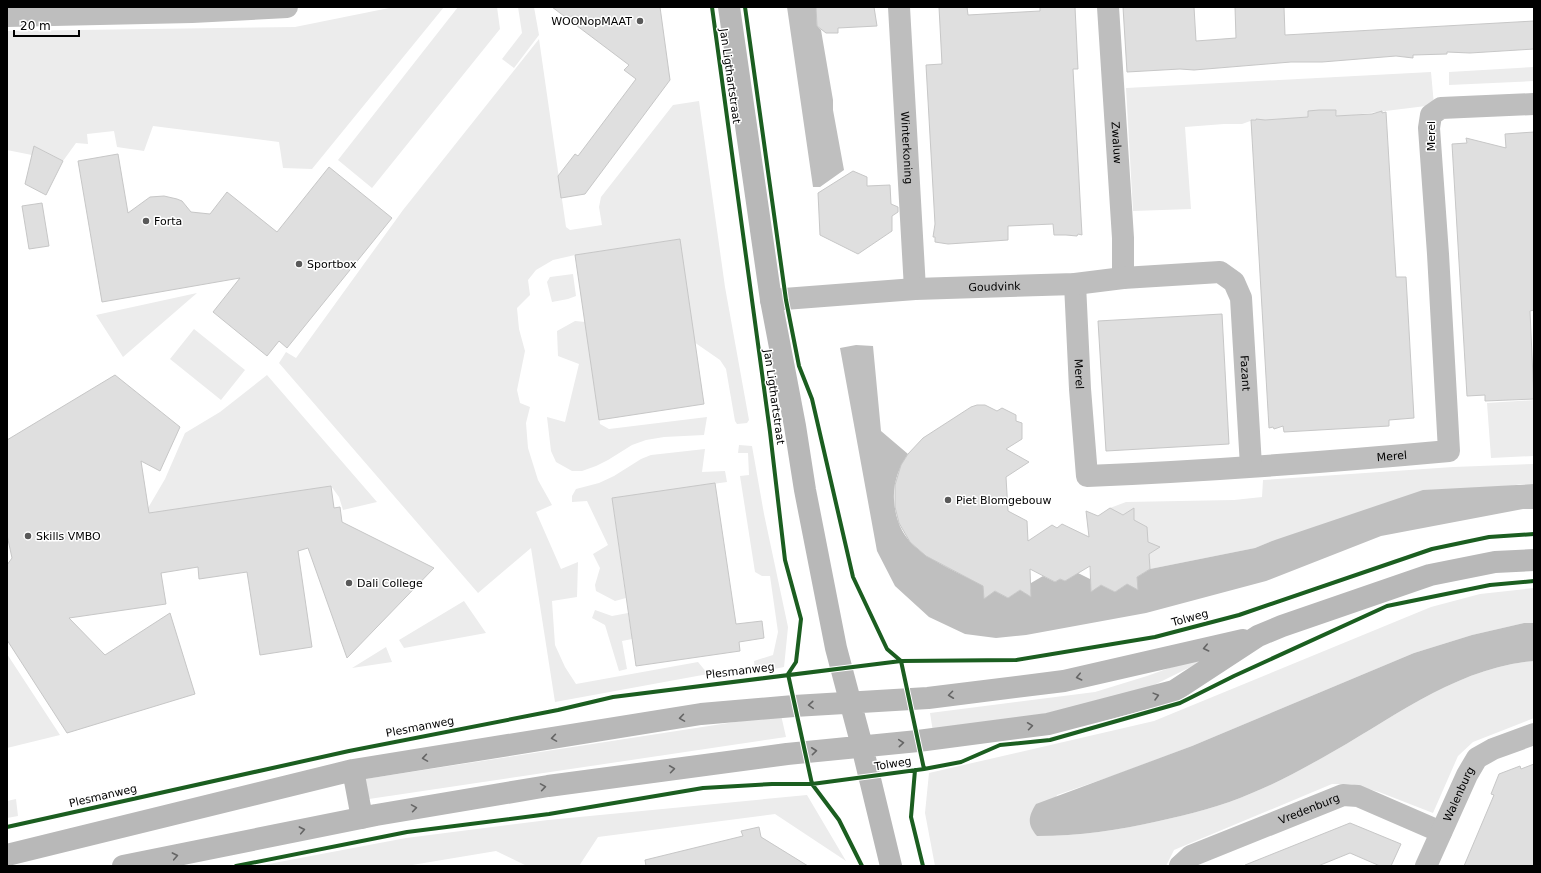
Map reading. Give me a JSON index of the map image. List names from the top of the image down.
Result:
{
  "streets": {
    "main road": ["Jan Ligthartstraat", "Tolweg"],
    "street": [
      "Merel",
      "Zwaluw",
      "Winterkoning",
      "Goudvink",
      "Fazant",
      "Walenburg",
      "Vredenburg"
    ],
    "cycle path": ["Plesmanweg"]
  },
  "crossings": [
    ["Jan Ligthartstraat", "Goudvink"],
    ["Jan Ligthartstraat", "Tolweg"],
    ["Merel", "Goudvink"],
    ["Merel", "Fazant"],
    ["Zwaluw", "Goudvink"],
    ["Winterkoning", "Goudvink"],
    ["Goudvink", "Fazant"],
    ["Walenburg", "Vredenburg"]
  ],
  "places": [
    "WOONopMAAT",
    "Forta",
    "Sportbox",
    "Piet Blomgebouw",
    "Skills VMBO",
    "Dali College"
  ],
  "scale_bar": "20 m"
}
